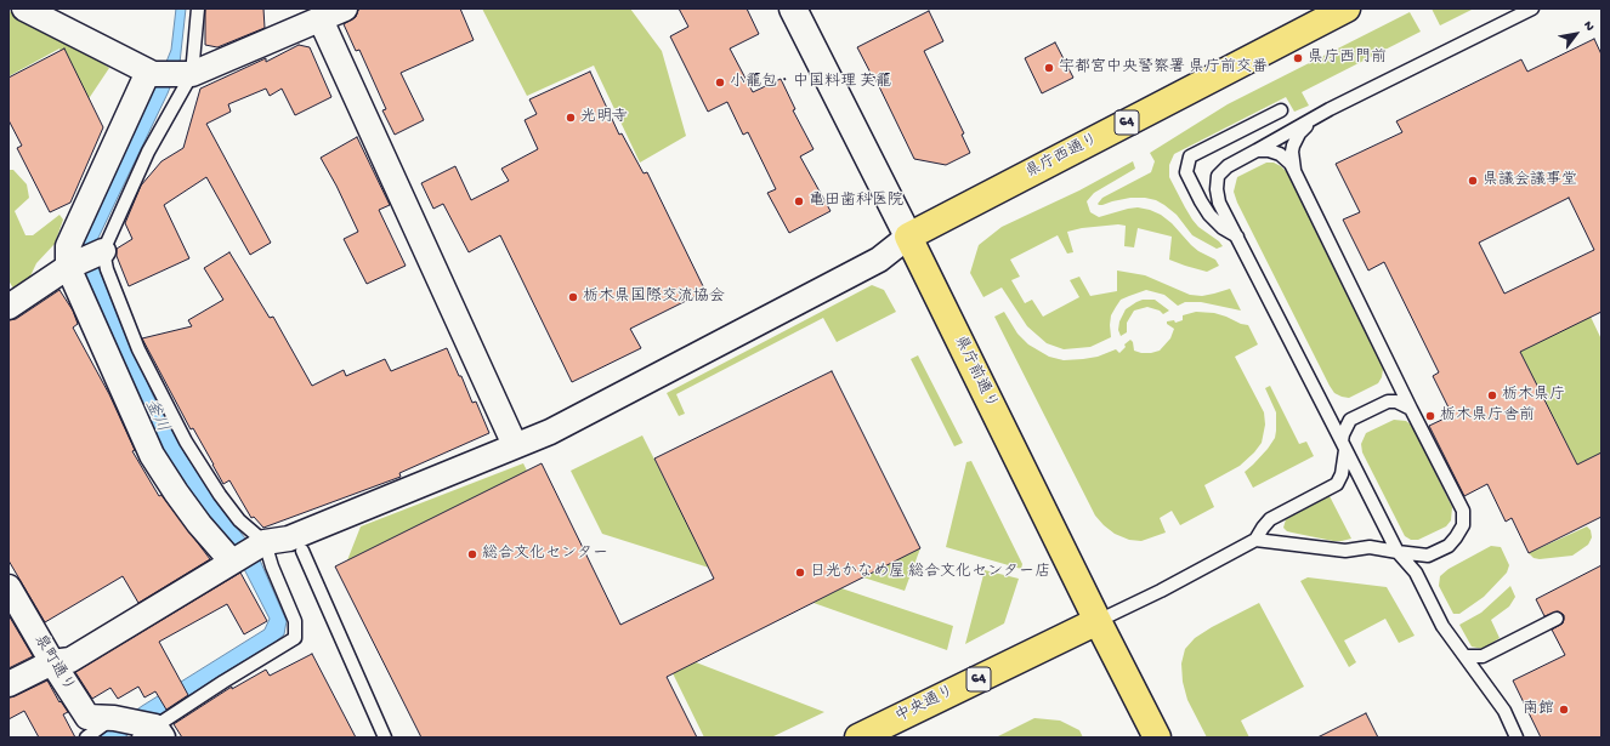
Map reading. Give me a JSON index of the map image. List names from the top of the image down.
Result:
{
  "streets": {
    "main road": [
      "64",
      "県庁西通り",
      "県庁前通り",
      "中央通り"
    ],
    "street": ["泉町通り"]
  },
  "crossings": [
    ["県庁西通り", "県庁前通り"],
    ["県庁前通り", "中央通り"]
  ],
  "water": ["釜川"],
  "places": [
    "県庁西門前",
    "宇都宮中央警察署 県庁前交番",
    "小籠包・中国料理 芙籠",
    "光明寺",
    "県議会議事堂",
    "亀田歯科医院",
    "栃木県国際交流協会",
    "栃木県庁",
    "栃木県庁舎前",
    "総合文化センター",
    "日光かなめ屋 総合文化センター店",
    "南館"
  ],
  "north": "top right"
}
